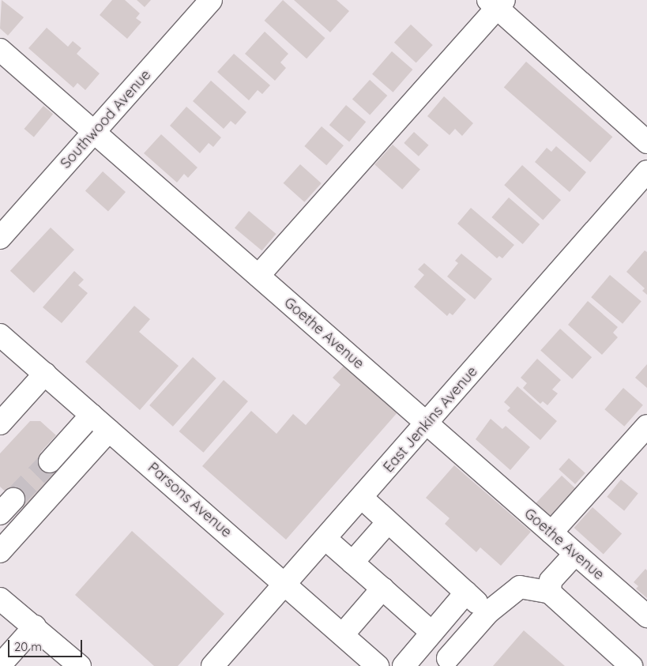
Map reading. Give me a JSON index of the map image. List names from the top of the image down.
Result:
{
  "streets": {
    "street": [
      "Southwood Avenue",
      "Goethe Avenue",
      "East Jenkins Avenue",
      "Parsons Avenue"
    ]
  },
  "crossings": [
    ["Southwood Avenue", "Goethe Avenue"],
    ["Goethe Avenue", "East Jenkins Avenue"],
    ["East Jenkins Avenue", "Parsons Avenue"]
  ],
  "scale_bar": "20 m"
}
